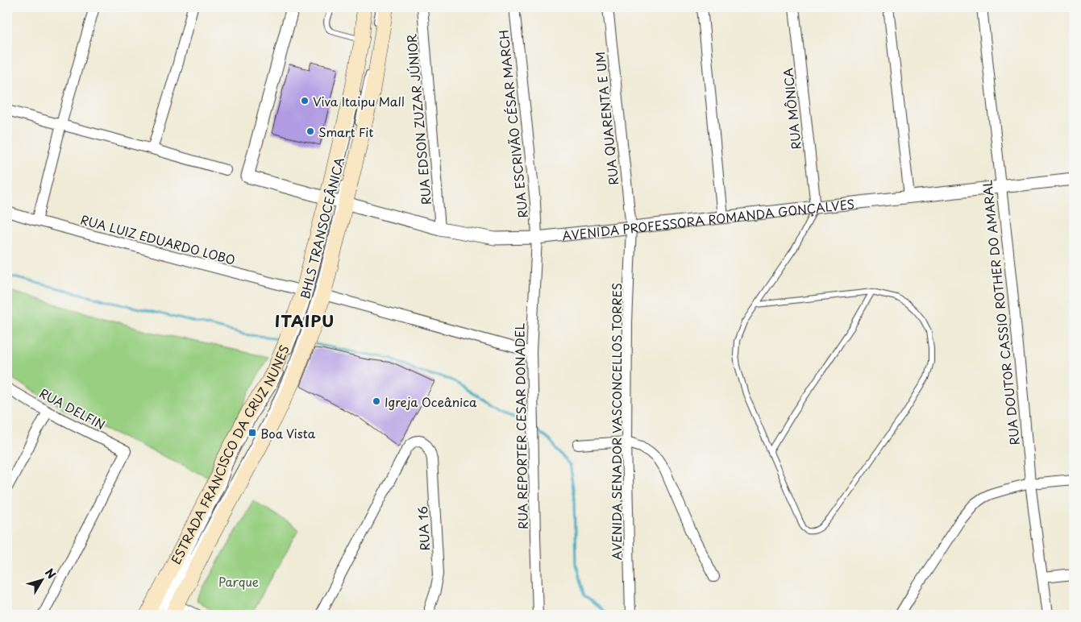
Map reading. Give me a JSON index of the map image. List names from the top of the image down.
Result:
{
  "streets": {
    "main road": ["ESTRADA FRANCISCO DA CRUZ NUNES"],
    "street": [
      "RUA MÔNICA",
      "RUA QUARENTA E UM",
      "RUA EDSON ZUZAR JÚNIOR",
      "RUA ESCRIVÃO CÉSAR MARCH",
      "AVENIDA PROFESSORA ROMANDA GONÇALVES",
      "RUA LUIZ EDUARDO LOBO",
      "RUA DOUTOR CASSIO ROTHER DO AMARAL",
      "RUA DELFIN",
      "AVENIDA SENADOR VASCONCELLOS TORRES",
      "RUA REPORTER CESAR DONADEL",
      "RUA 16"
    ],
    "lane": ["BHLS TRANSOCEÂNICA"]
  },
  "crossings": [
    ["RUA MÔNICA", "AVENIDA PROFESSORA ROMANDA GONÇALVES"],
    ["RUA QUARENTA E UM", "AVENIDA PROFESSORA ROMANDA GONÇALVES"],
    ["RUA QUARENTA E UM", "AVENIDA SENADOR VASCONCELLOS TORRES"],
    ["RUA EDSON ZUZAR JÚNIOR", "AVENIDA PROFESSORA ROMANDA GONÇALVES"],
    ["RUA ESCRIVÃO CÉSAR MARCH", "AVENIDA PROFESSORA ROMANDA GONÇALVES"],
    ["RUA ESCRIVÃO CÉSAR MARCH", "RUA REPORTER CESAR DONADEL"],
    ["AVENIDA PROFESSORA ROMANDA GONÇALVES", "BHLS TRANSOCEÂNICA"],
    ["AVENIDA PROFESSORA ROMANDA GONÇALVES", "RUA DOUTOR CASSIO ROTHER DO AMARAL"],
    ["AVENIDA PROFESSORA ROMANDA GONÇALVES", "AVENIDA SENADOR VASCONCELLOS TORRES"],
    ["AVENIDA PROFESSORA ROMANDA GONÇALVES", "RUA REPORTER CESAR DONADEL"],
    ["AVENIDA PROFESSORA ROMANDA GONÇALVES", "ESTRADA FRANCISCO DA CRUZ NUNES"],
    ["BHLS TRANSOCEÂNICA", "ESTRADA FRANCISCO DA CRUZ NUNES"],
    ["RUA LUIZ EDUARDO LOBO", "ESTRADA FRANCISCO DA CRUZ NUNES"]
  ],
  "districts": ["ITAIPU"],
  "parks": ["Parque"],
  "places": {
    "other": ["Viva Itaipu Mall", "Smart Fit", "Igreja Oceânica"],
    "transit": ["Boa Vista"]
  },
  "north": "top right"
}
